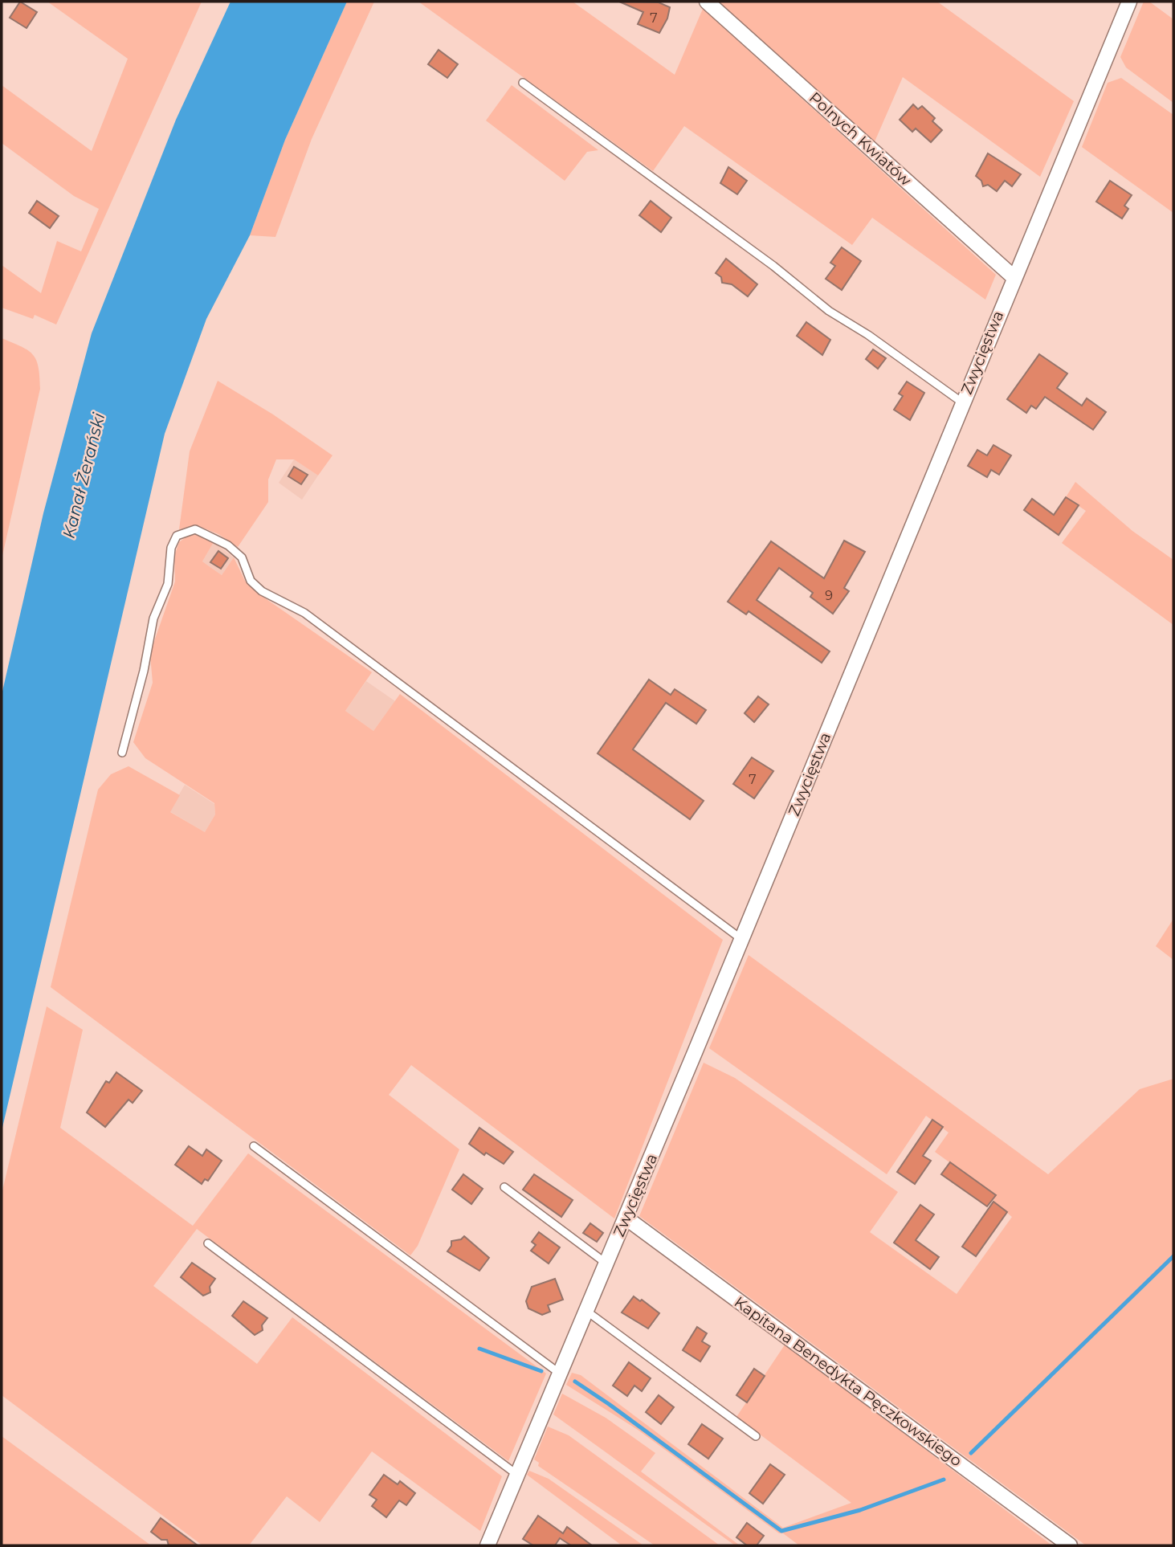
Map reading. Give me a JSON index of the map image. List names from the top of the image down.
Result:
{
  "streets": {
    "street": ["Polnych Kwiatów", "Zwycięstwa", "Kapitana Benedykta Pęczkowskiego"]
  },
  "crossings": [
    ["Polnych Kwiatów", "Zwycięstwa"],
    ["Zwycięstwa", "Kapitana Benedykta Pęczkowskiego"]
  ],
  "water": ["Kanał Żerański"],
  "house_numbers": ["7", "9", "7"]
}
